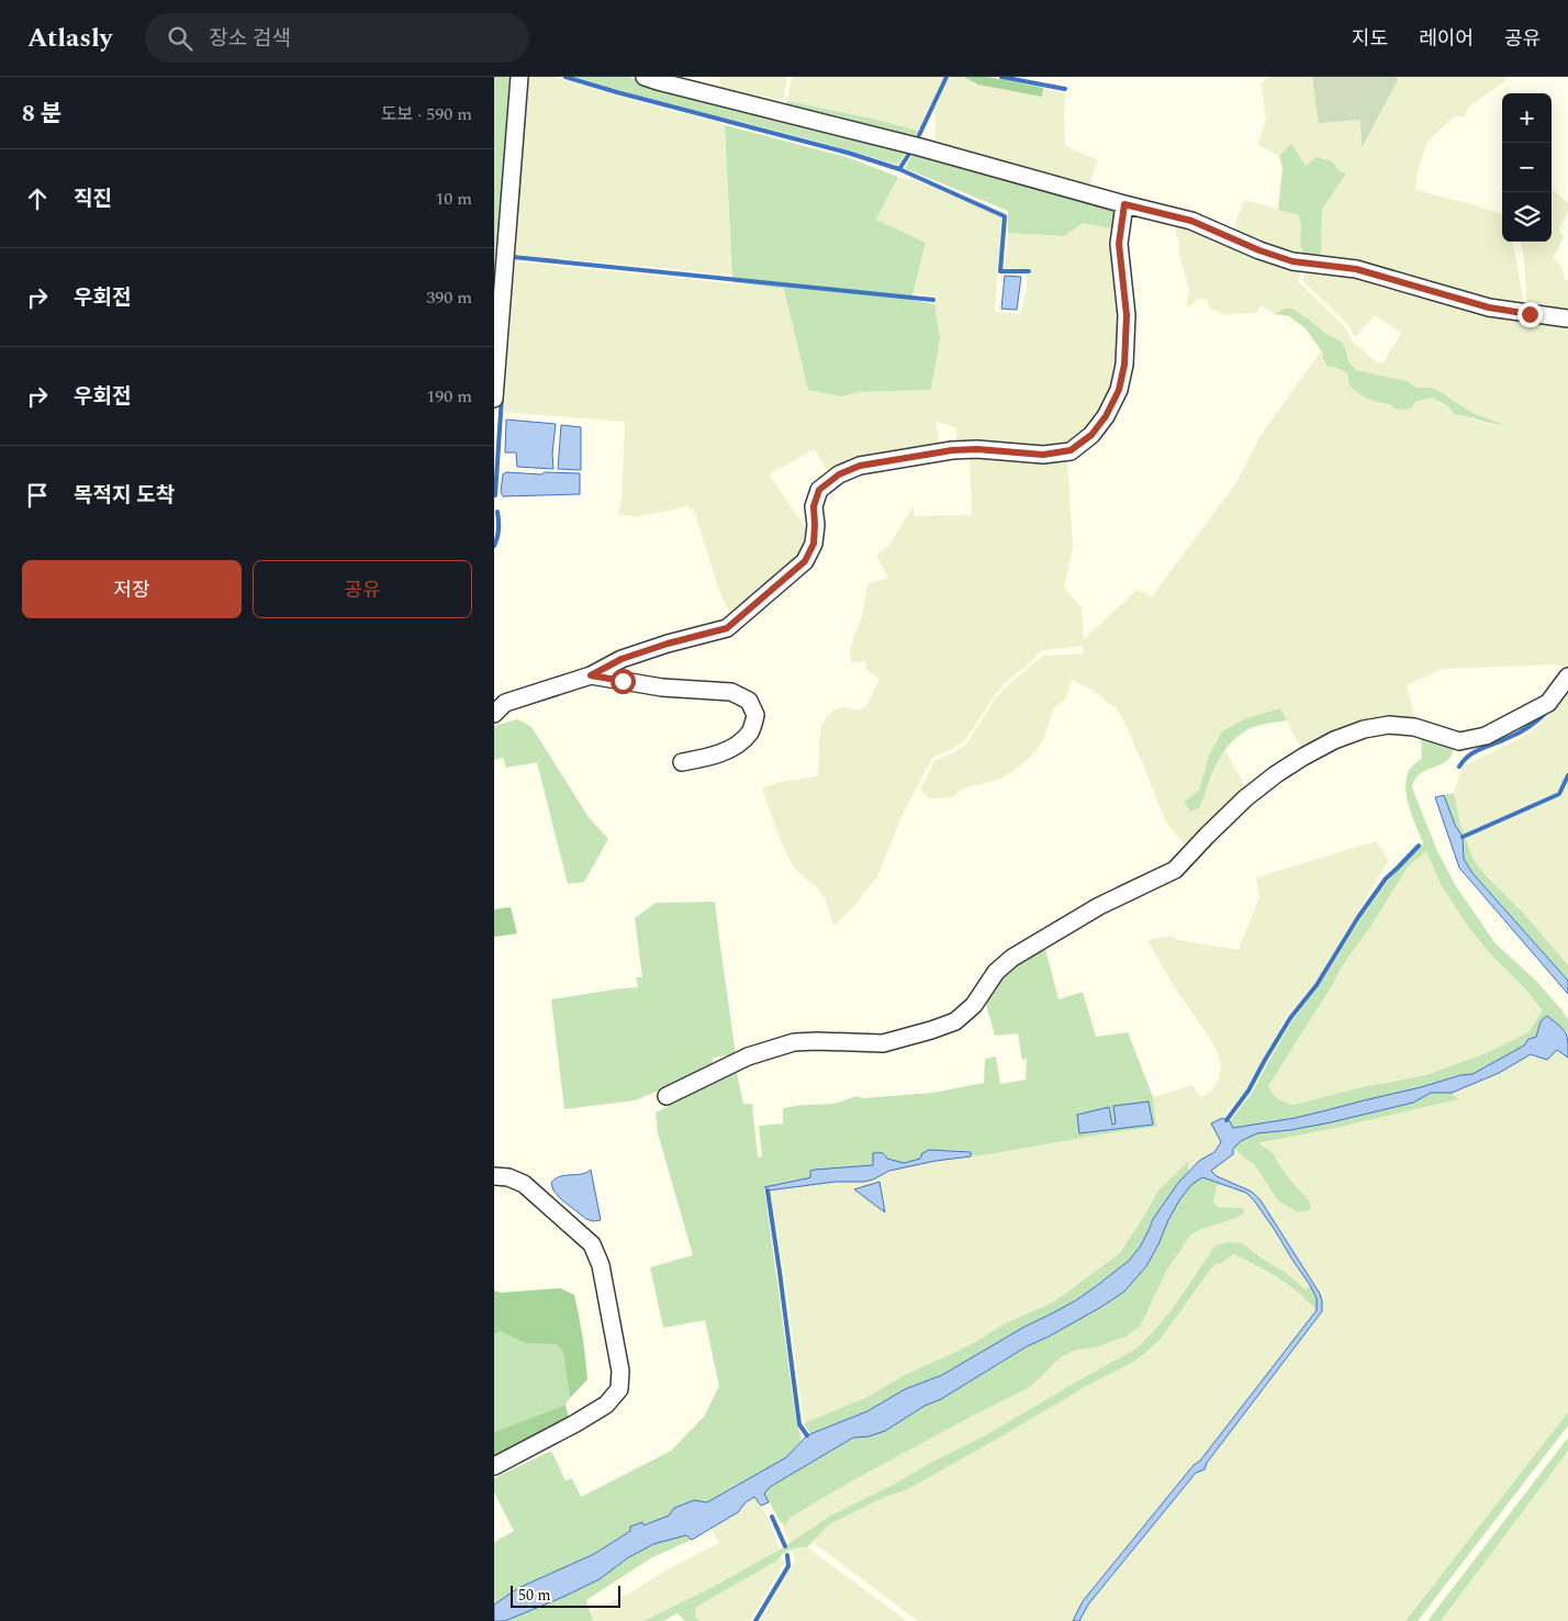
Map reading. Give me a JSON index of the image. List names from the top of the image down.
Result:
{
  "scale_bar": "50 m",
  "page": {
    "header": "Atlasly",
    "search": "장소 검색",
    "nav": ["지도", "레이어", "공유"],
    "heading": ["8 분", "도보 · 590 m"],
    "map_buttons": ["+", "−"],
    "list": [
      ["직진", "10 m"],
      ["우회전", "390 m"],
      ["우회전", "190 m"],
      "목적지 도착"
    ],
    "buttons": ["저장", "공유"],
    "scale": "50 m"
  }
}
